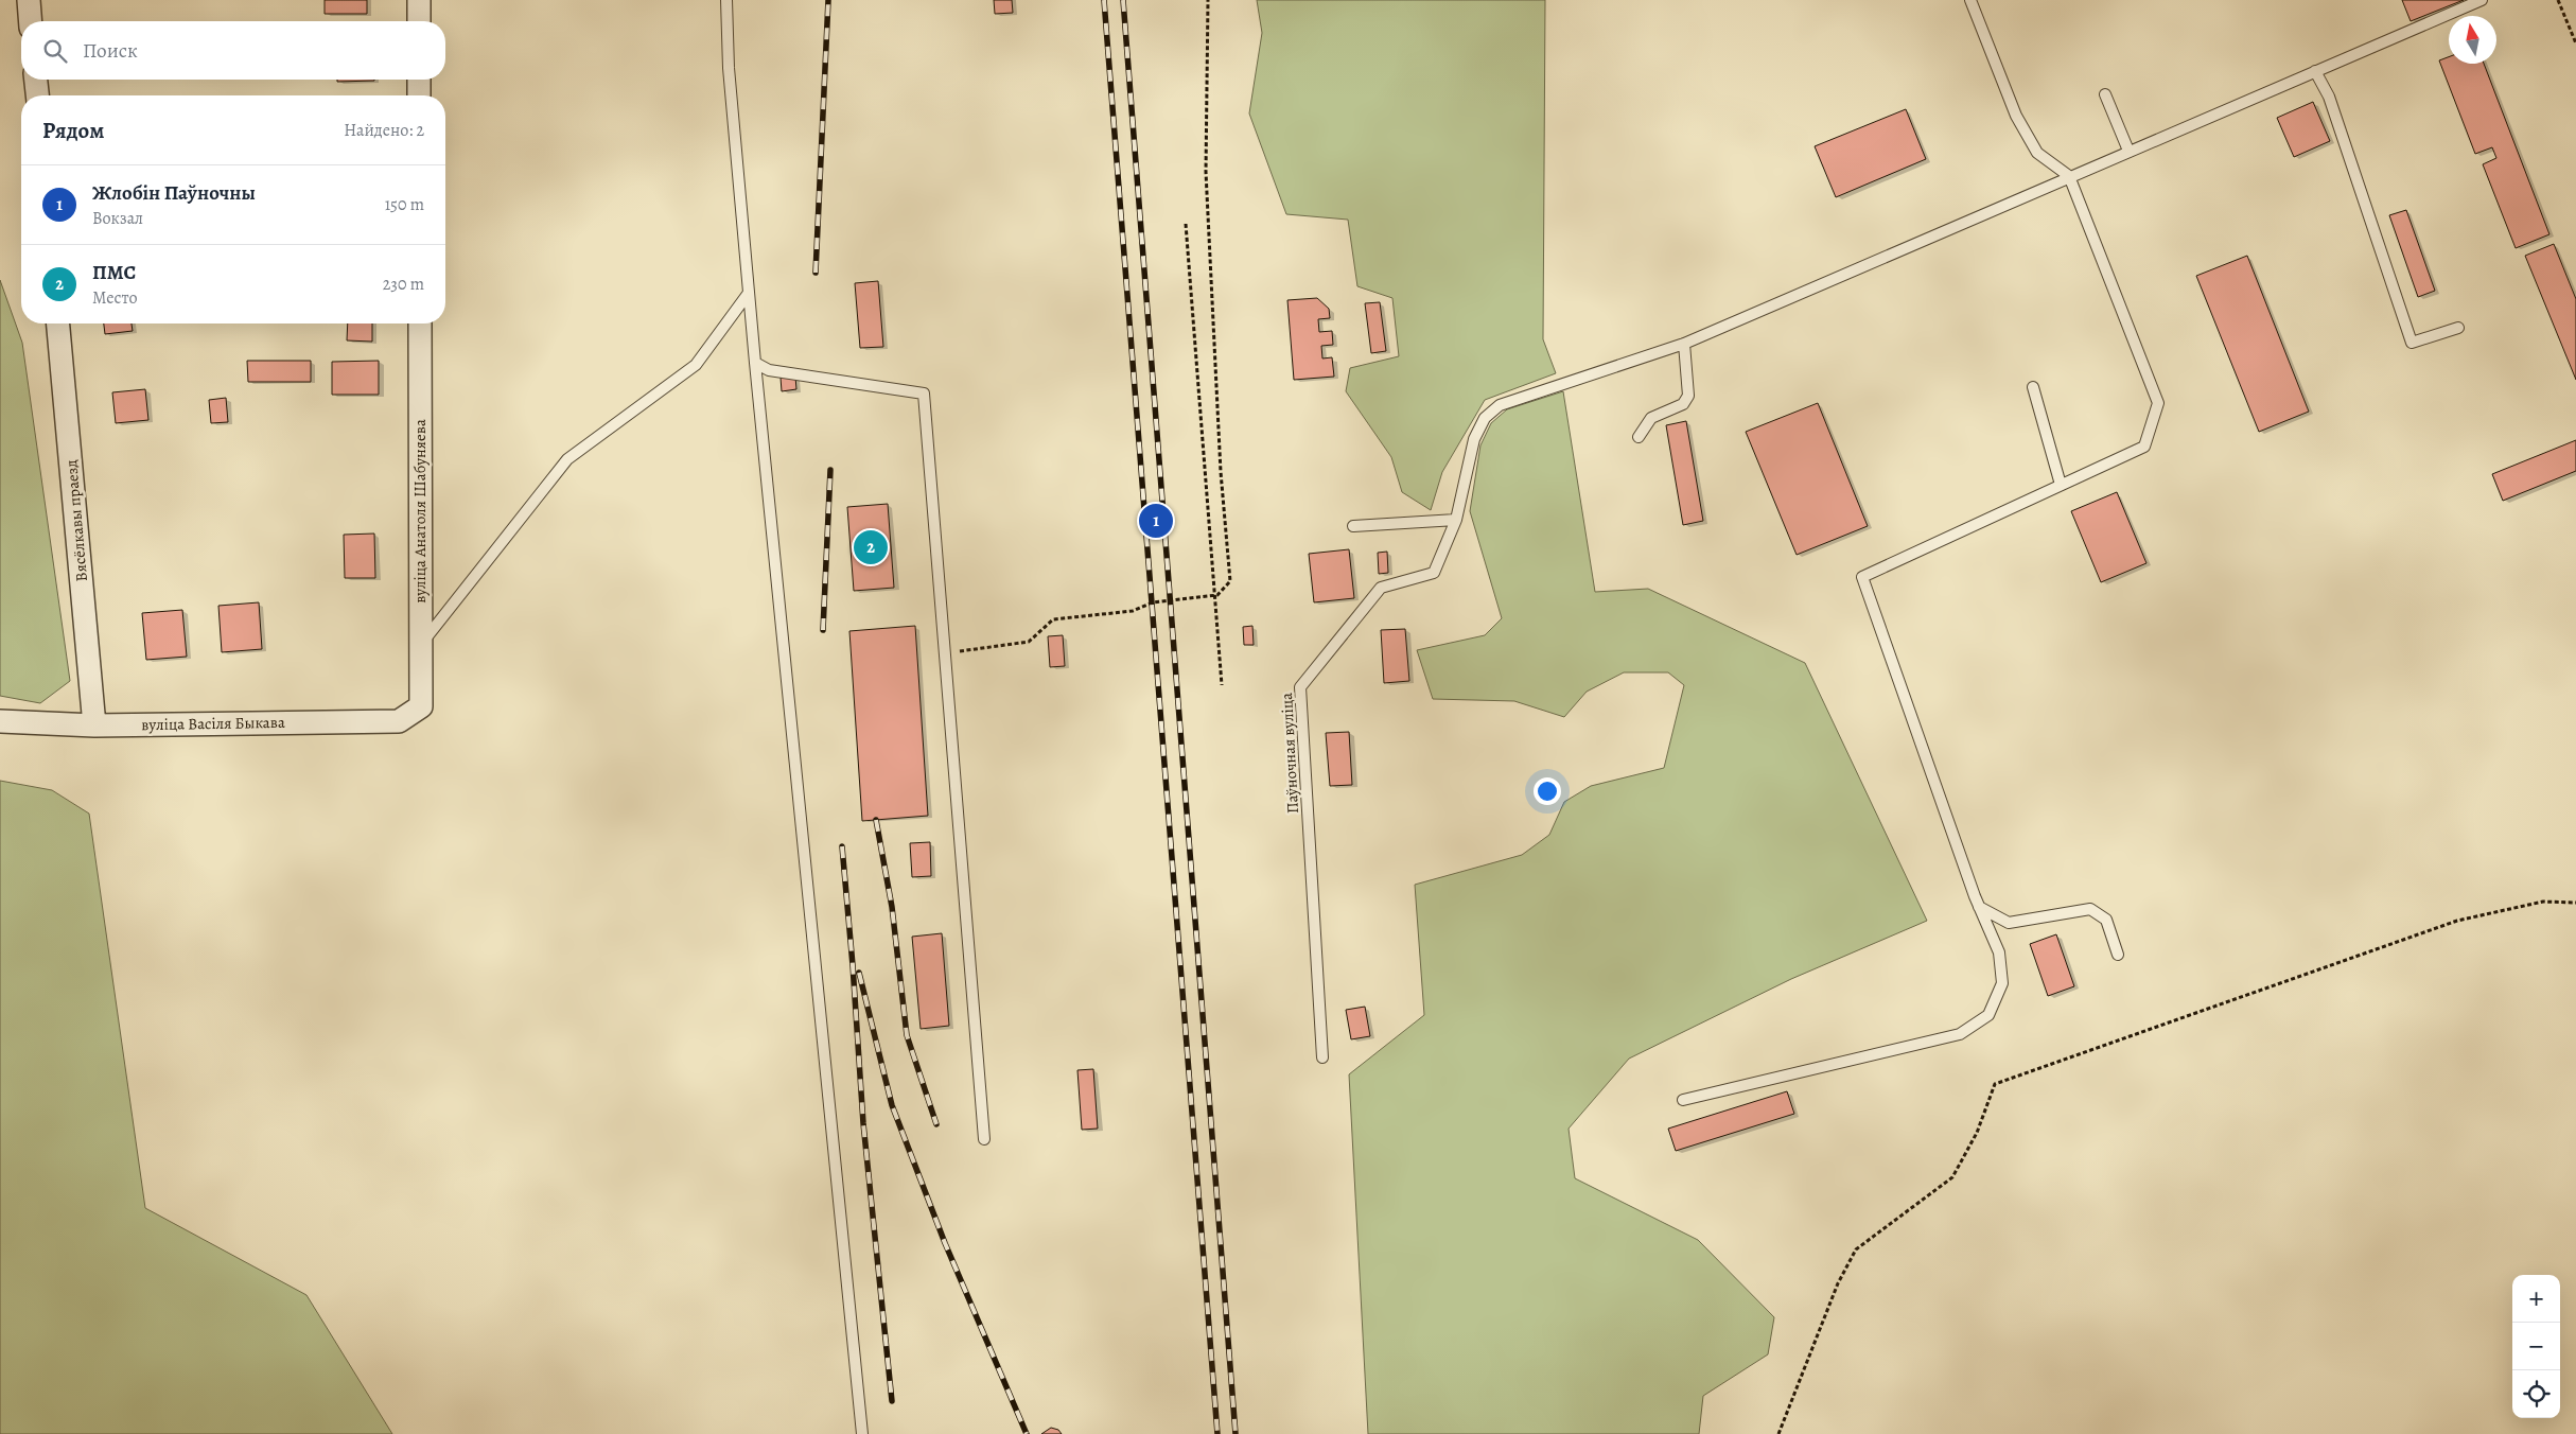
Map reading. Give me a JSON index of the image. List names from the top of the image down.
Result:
{
  "streets": {
    "street": ["вуліца Анатоля Шабуняева", "Вясёлкавы праезд", "вуліца Васіля Быкава"],
    "lane": ["Паўночная вуліца"]
  },
  "crossings": [
    ["вуліца Анатоля Шабуняева", "вуліца Васіля Быкава"],
    ["Вясёлкавы праезд", "вуліца Васіля Быкава"]
  ],
  "north": "top",
  "page": {
    "search": "Поиск",
    "heading": ["Рядом", "Найдено: 2"],
    "list": [
      {
        "mark": "1",
        "name": "Жлобін Паўночны",
        "note": "Вокзал",
        "value": "150 m"
      },
      {
        "mark": "2",
        "name": "ПМС",
        "note": "Место",
        "value": "230 m"
      }
    ],
    "pins": ["1", "2"],
    "map_buttons": ["+", "−"]
  }
}
